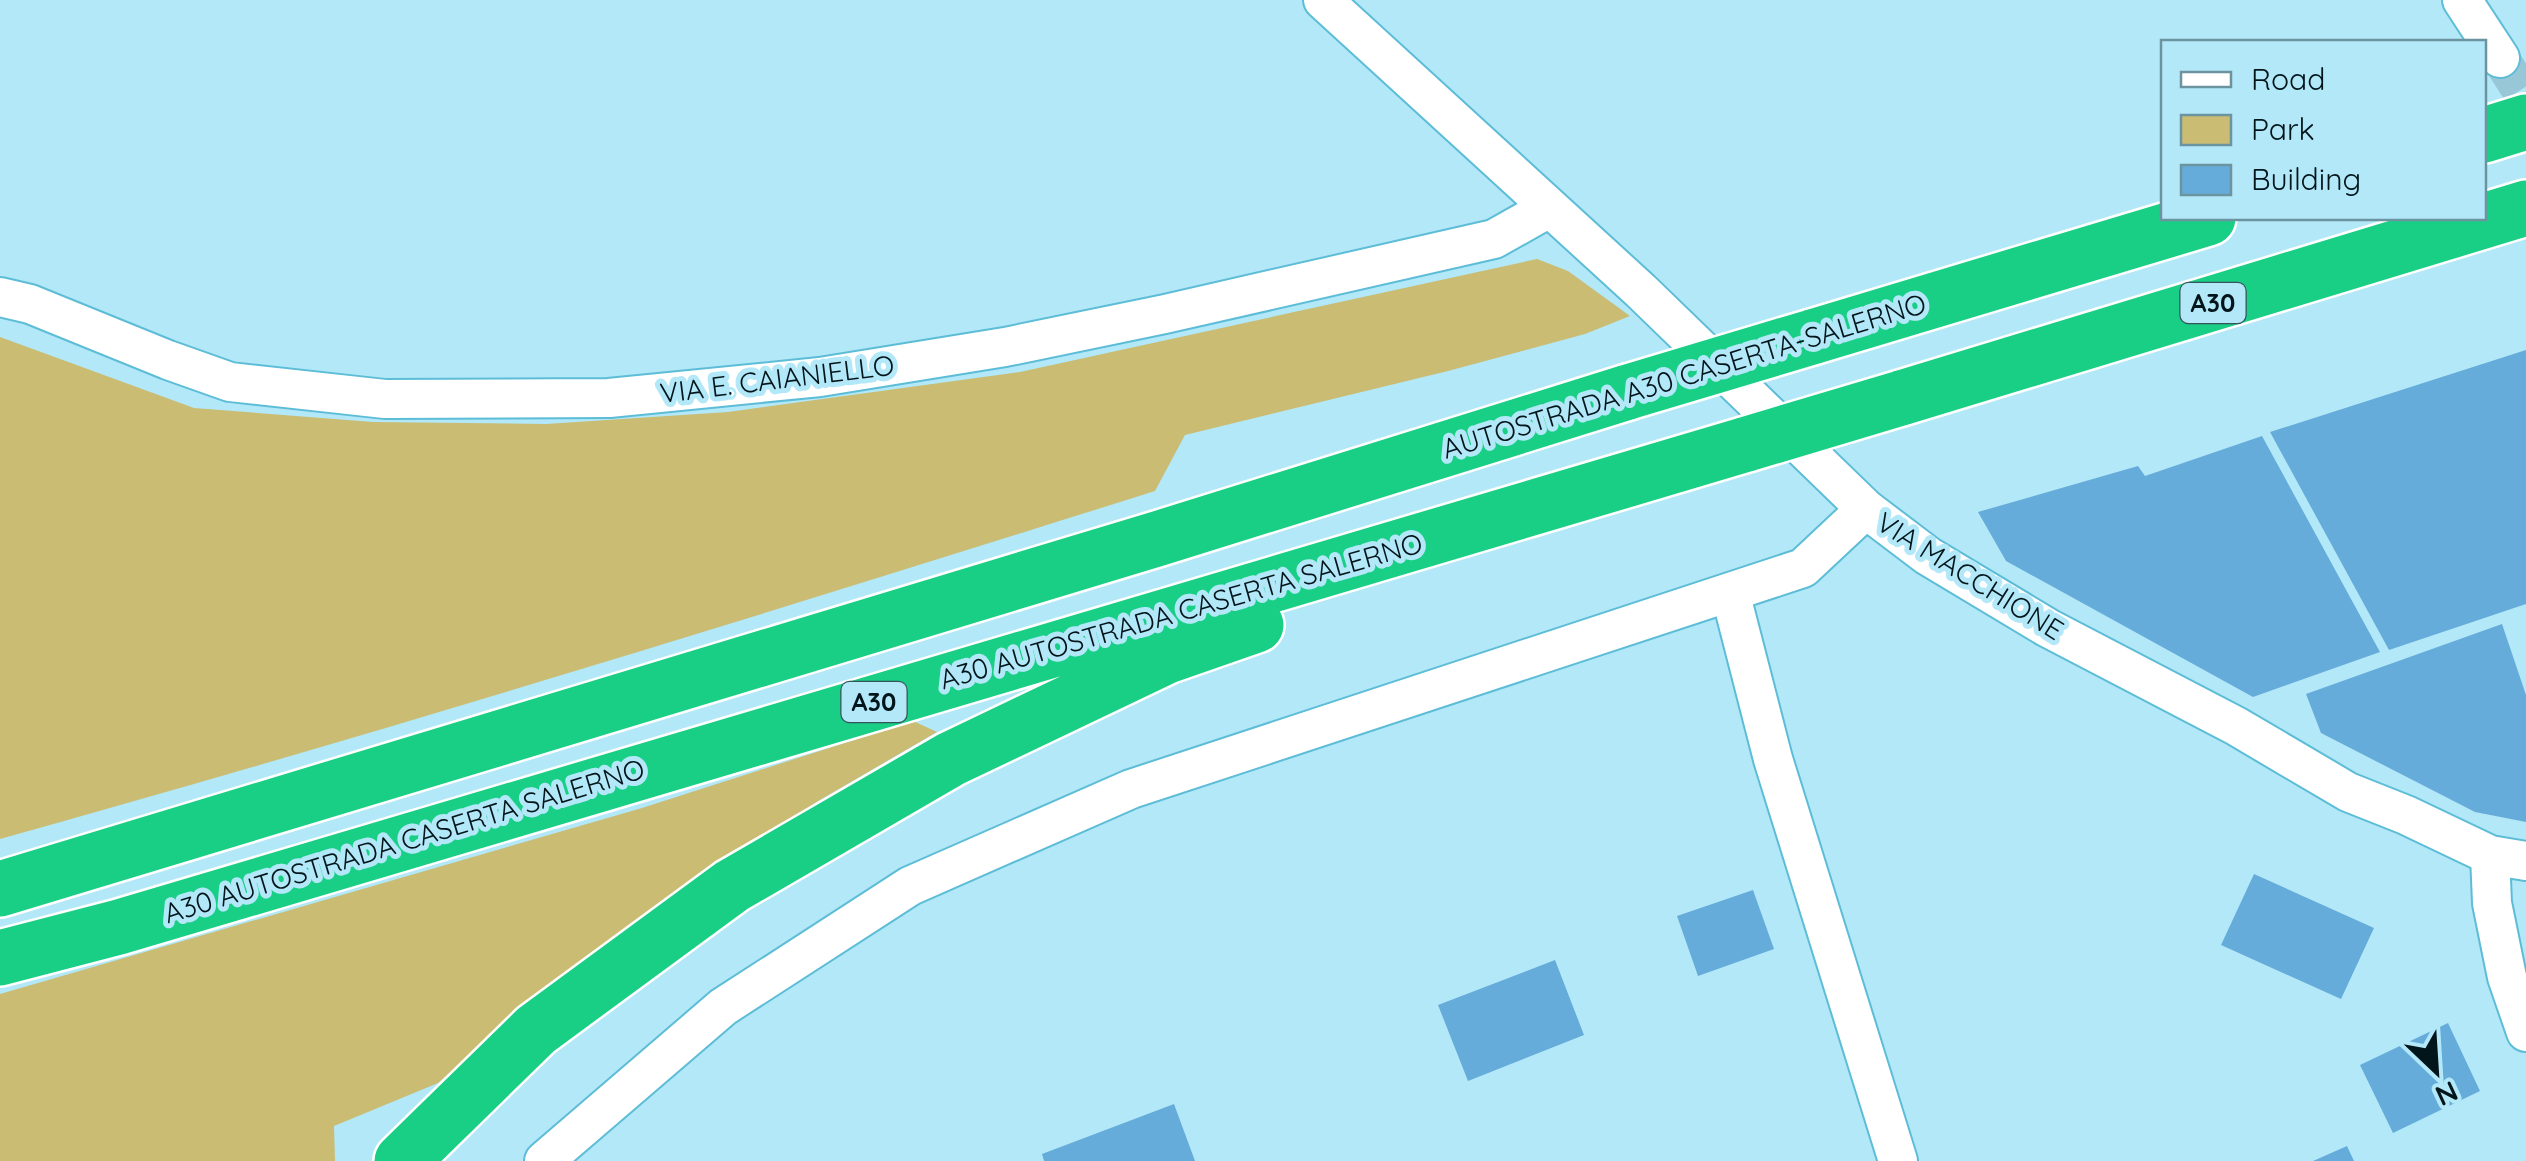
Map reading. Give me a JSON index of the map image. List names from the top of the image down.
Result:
{
  "streets": {
    "highway": ["A30", "AUTOSTRADA A30 CASERTA-SALERNO", "A30 AUTOSTRADA CASERTA SALERNO"],
    "street": ["VIA E. CAIANIELLO", "VIA MACCHIONE"]
  },
  "crossings": [
    ["VIA E. CAIANIELLO", "VIA MACCHIONE"]
  ],
  "legend": ["Road", "Park", "Building"],
  "north": "bottom right"
}
